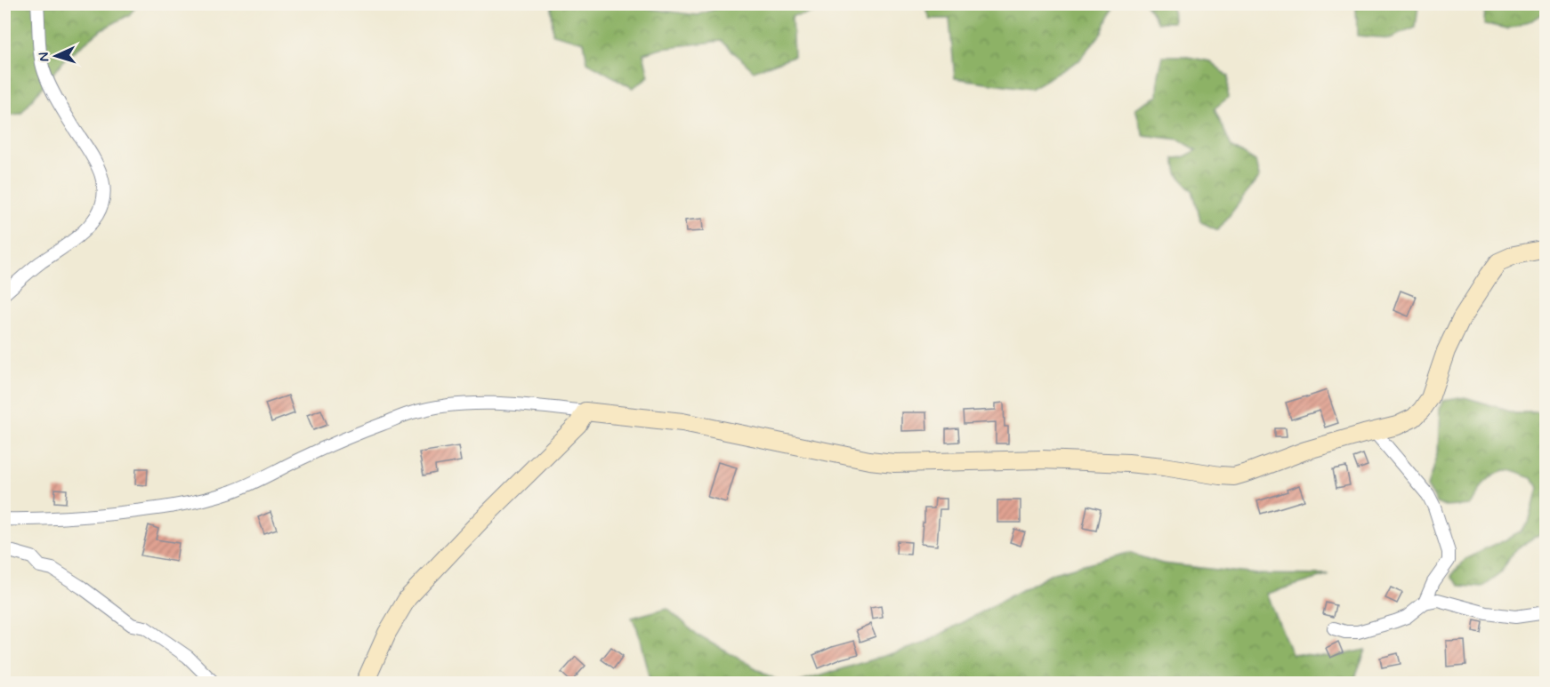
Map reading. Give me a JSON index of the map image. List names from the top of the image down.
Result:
{
  "north": "left"
}
